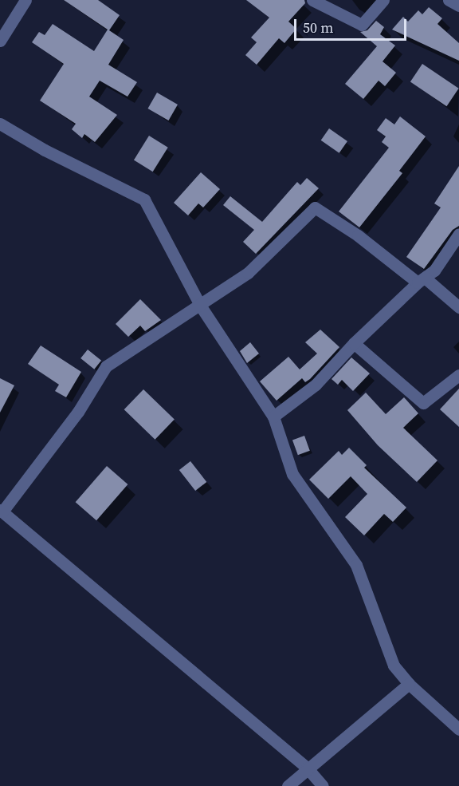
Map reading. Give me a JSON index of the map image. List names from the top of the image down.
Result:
{
  "scale_bar": "50 m"
}
